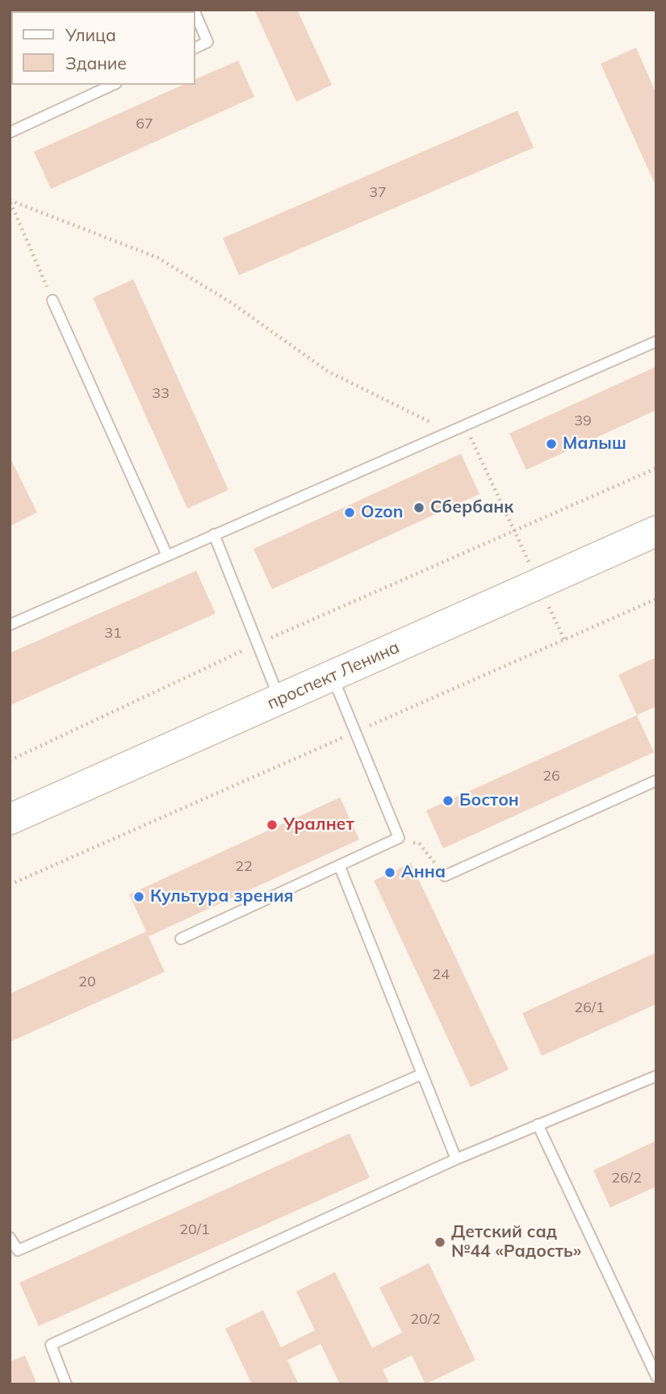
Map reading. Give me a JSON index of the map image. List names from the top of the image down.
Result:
{
  "streets": {
    "street": ["проспект Ленина"]
  },
  "places": [
    "Малыш",
    "Сбербанк",
    "Ozon",
    "Бостон",
    "Уралнет",
    "Анна",
    "Культура зрения",
    "Детский сад №44 «Радость»"
  ],
  "house_numbers": [
    "67",
    "37",
    "33",
    "39",
    "31",
    "26",
    "22",
    "24",
    "20",
    "26/1",
    "26/2",
    "20/1",
    "20/2"
  ],
  "legend": ["Улица", "Здание"]
}
